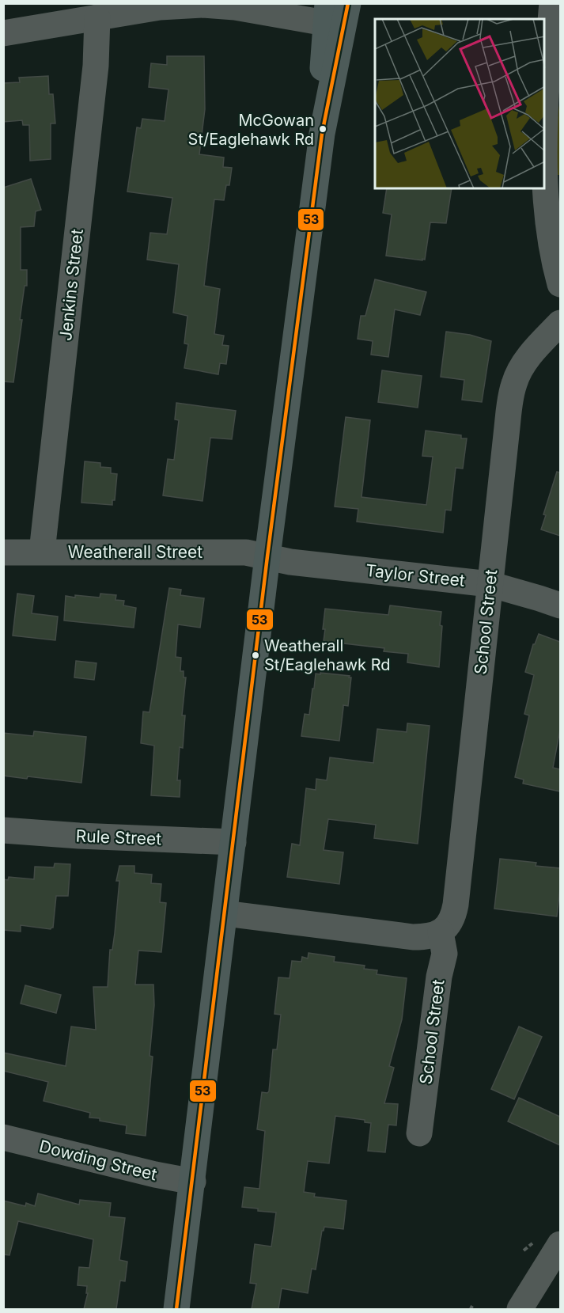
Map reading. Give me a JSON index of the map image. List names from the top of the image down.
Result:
{
  "streets": {
    "street": [
      "Jenkins Street",
      "Weatherall Street",
      "Taylor Street",
      "School Street",
      "Rule Street",
      "Dowding Street"
    ]
  },
  "crossings": [
    ["Jenkins Street", "Weatherall Street"],
    ["Weatherall Street", "Taylor Street"],
    ["Taylor Street", "School Street"]
  ],
  "places": ["McGowan St/Eaglehawk Rd", "Weatherall St/Eaglehawk Rd"],
  "lines": ["transit line 53"]
}
